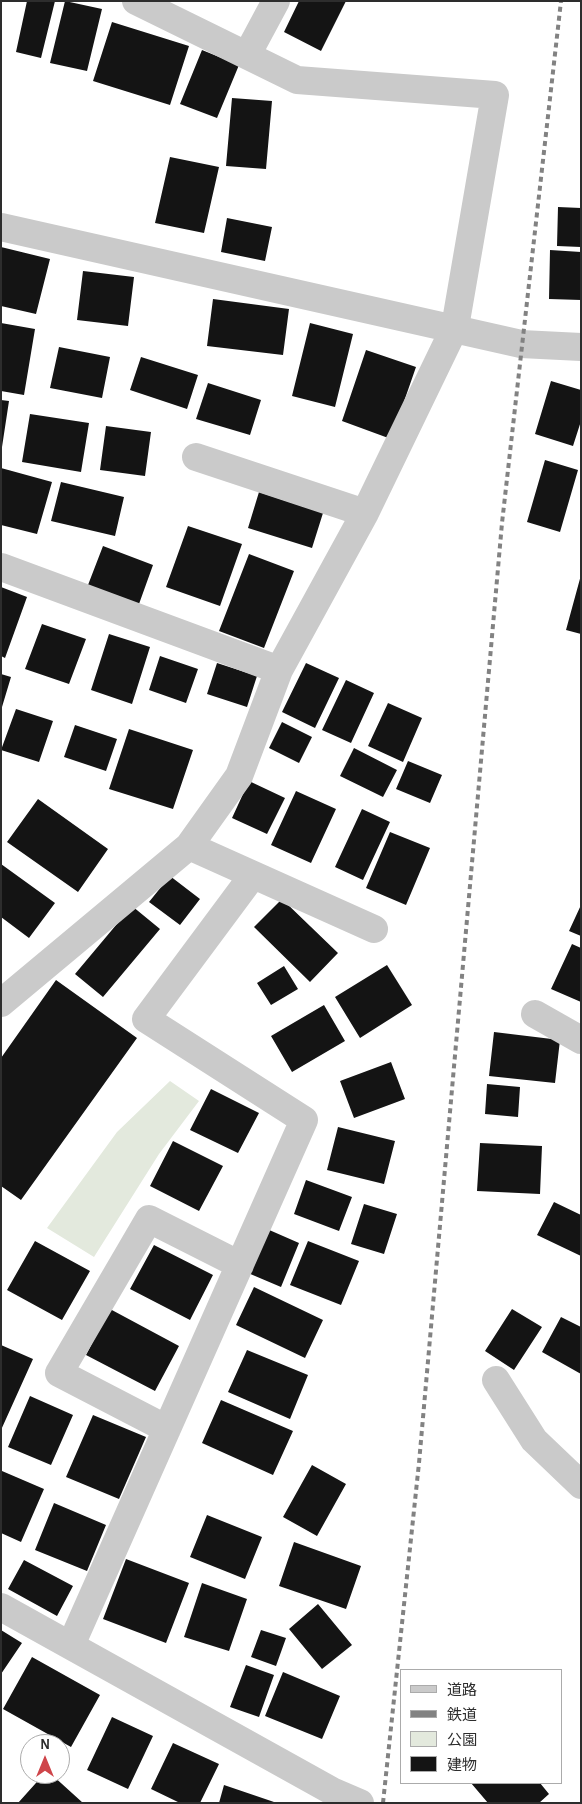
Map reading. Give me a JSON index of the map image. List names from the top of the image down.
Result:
{
  "legend": [
    "道路",
    "鉄道",
    "公園",
    "建物"
  ],
  "north": "top"
}
